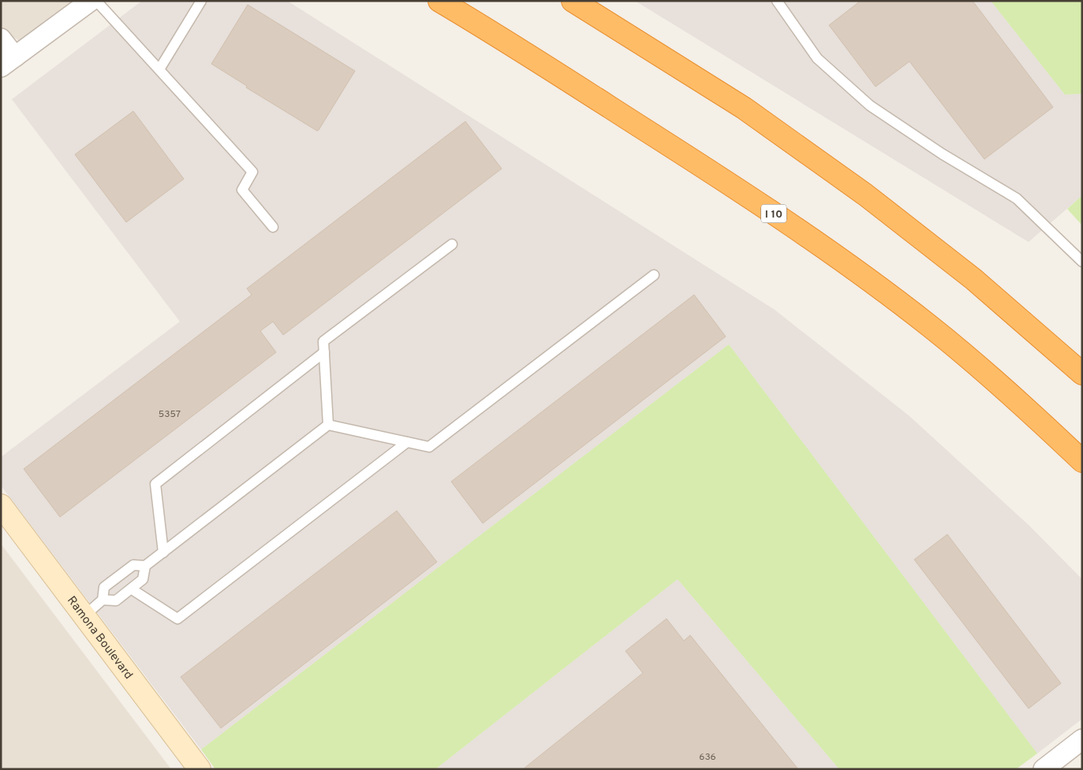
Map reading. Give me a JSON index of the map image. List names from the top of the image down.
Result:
{
  "streets": {
    "highway": ["I 10"],
    "street": ["Ramona Boulevard"]
  },
  "house_numbers": ["5357", "636"]
}
